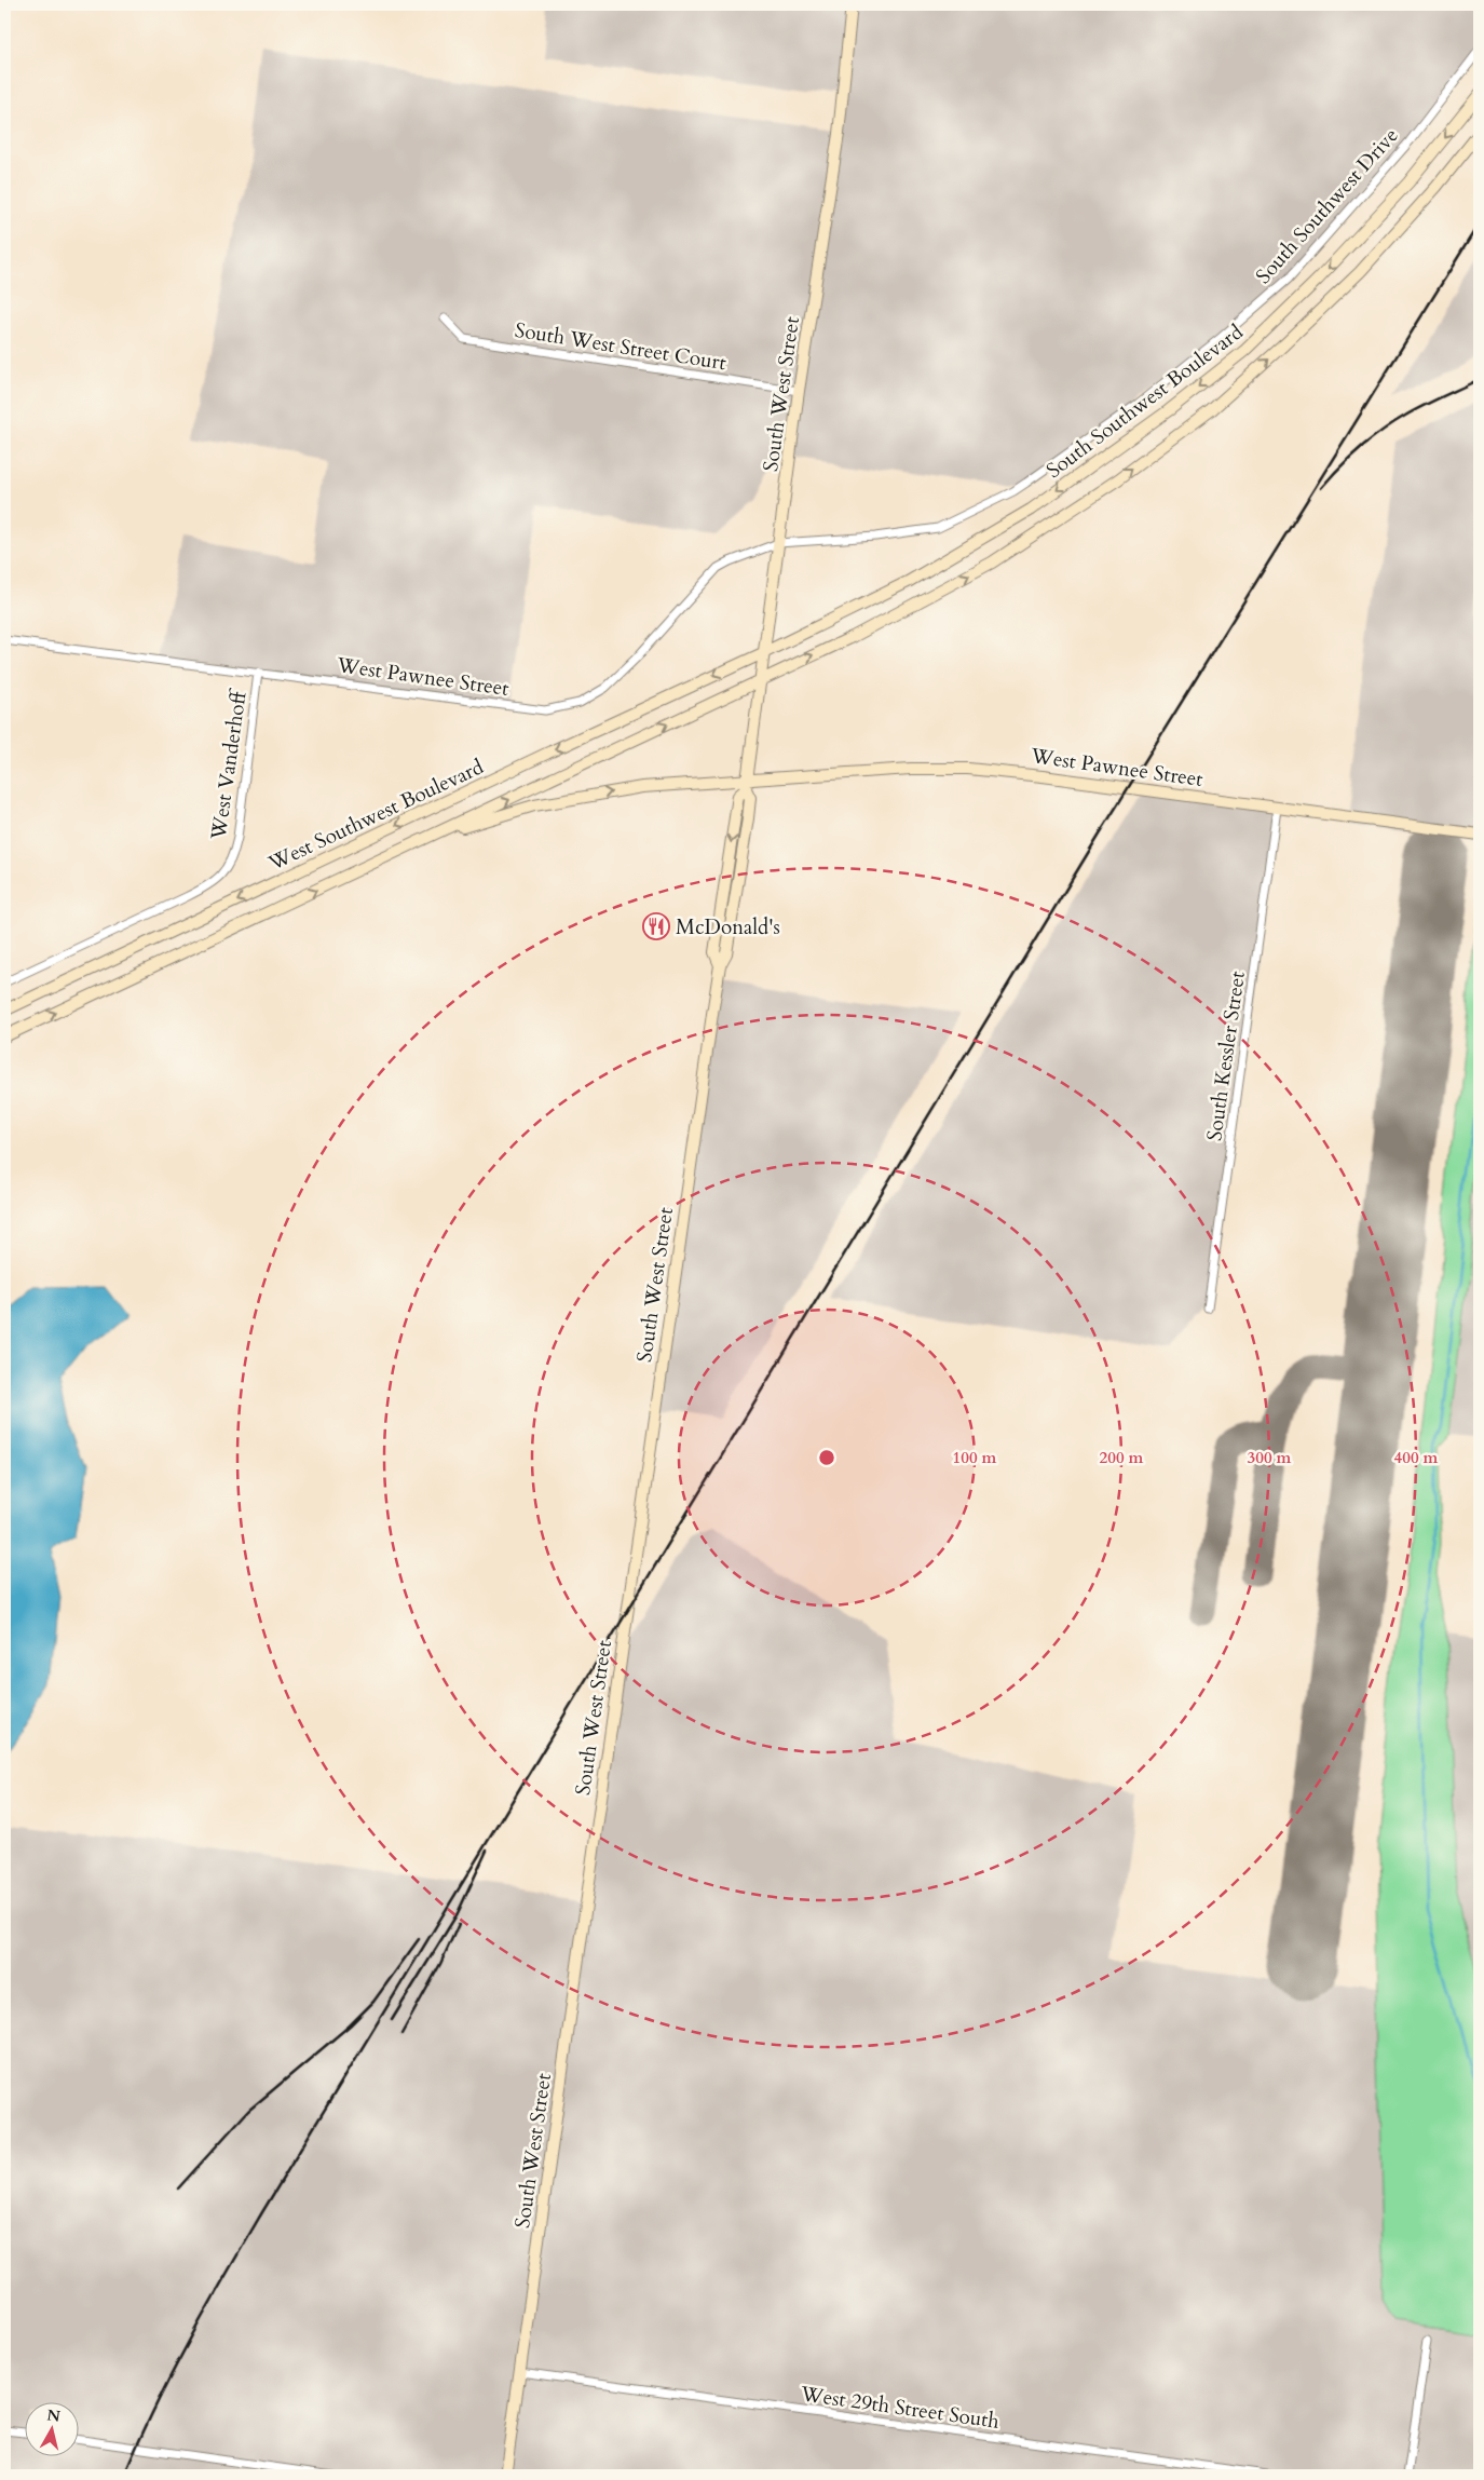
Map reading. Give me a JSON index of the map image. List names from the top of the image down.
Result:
{
  "streets": {
    "main road": [
      "South West Street",
      "South Southwest Boulevard",
      "West Pawnee Street",
      "West Southwest Boulevard"
    ],
    "street": [
      "South Southwest Drive",
      "South West Street Court",
      "West Vanderhoff",
      "South Kessler Street",
      "West 29th Street South"
    ]
  },
  "crossings": [
    ["South Southwest Drive", "South West Street"],
    ["South Southwest Drive", "West Pawnee Street"],
    ["South West Street Court", "South West Street"],
    ["South West Street", "South Southwest Boulevard"],
    ["South West Street", "West Pawnee Street"],
    ["South West Street", "West Southwest Boulevard"],
    ["South West Street", "West 29th Street South"],
    ["South Southwest Boulevard", "West Southwest Boulevard"],
    ["West Pawnee Street", "West Vanderhoff"],
    ["West Pawnee Street", "South Kessler Street"]
  ],
  "places": {
    "restaurant": ["McDonald's"]
  },
  "north": "top",
  "rings": [
    "100 m",
    "200 m",
    "300 m",
    "400 m"
  ]
}
